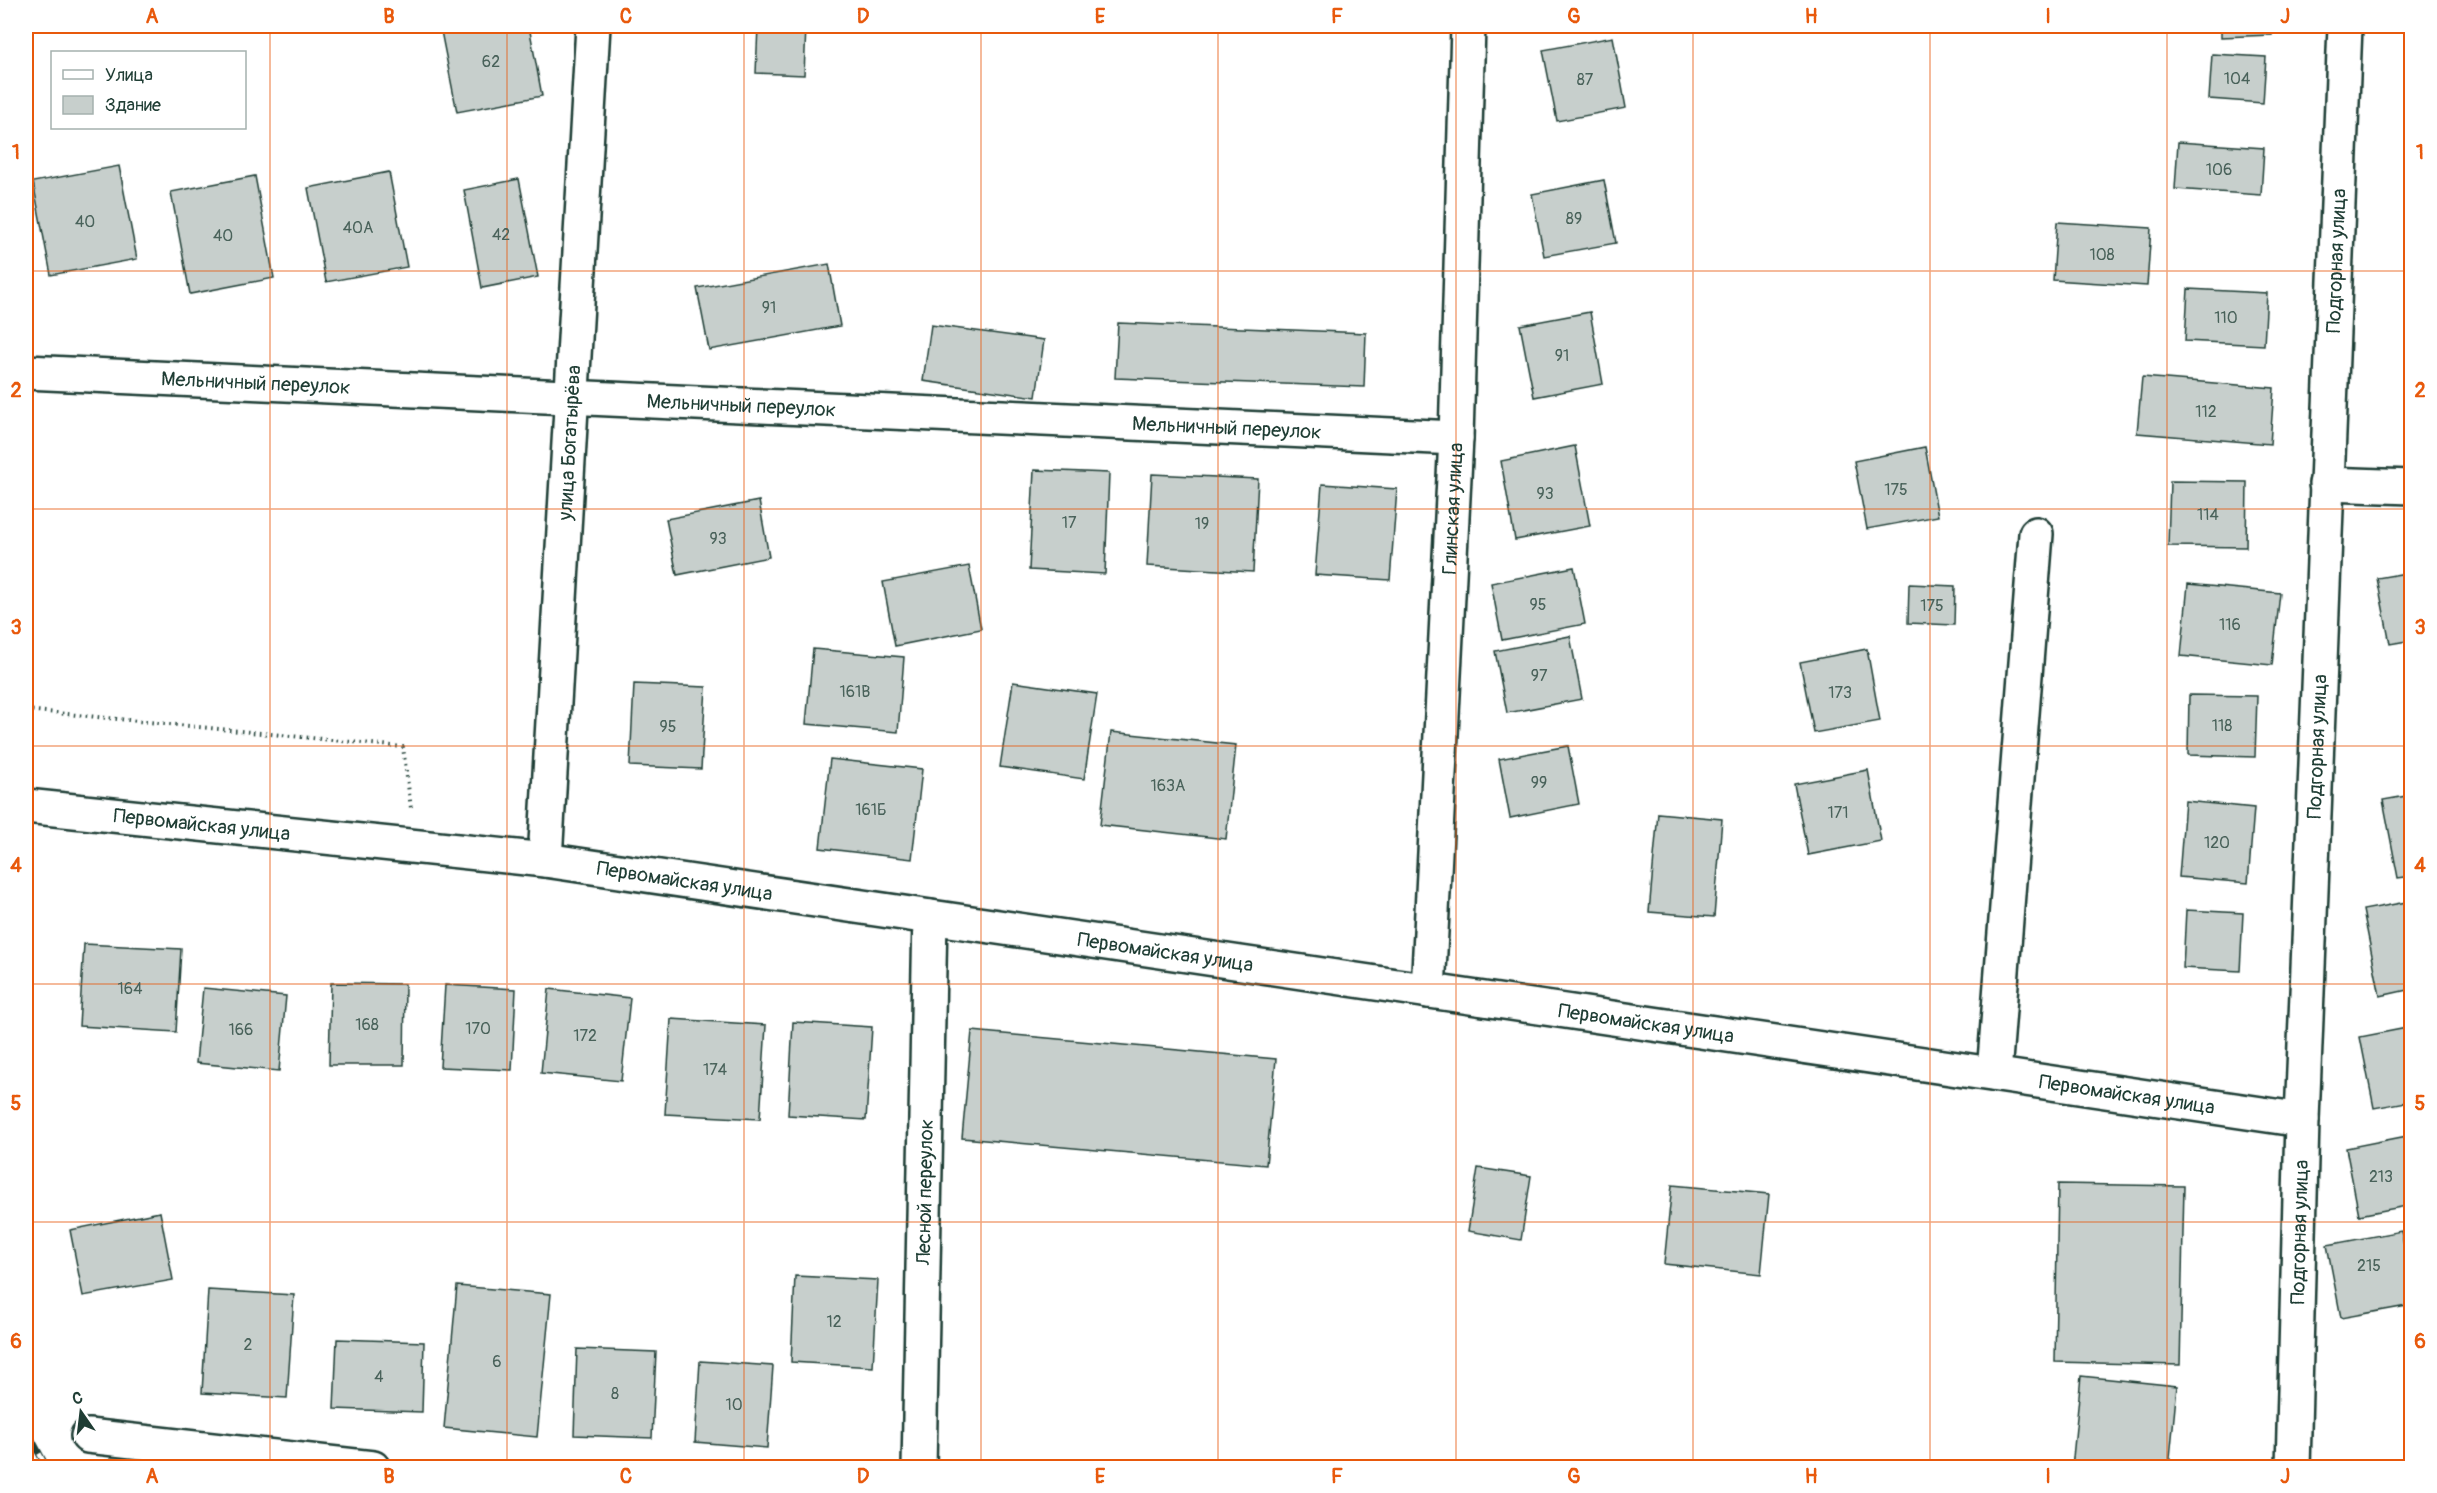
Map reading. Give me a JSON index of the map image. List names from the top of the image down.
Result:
{
  "streets": {
    "street": [
      "Подгорная улица",
      "Мельничный переулок",
      "улица Богатырёва",
      "Глинская улица",
      "Первомайская улица",
      "Лесной переулок"
    ]
  },
  "crossings": [
    ["Подгорная улица", "Первомайская улица"],
    ["Мельничный переулок", "улица Богатырёва"],
    ["Мельничный переулок", "Глинская улица"],
    ["улица Богатырёва", "Первомайская улица"],
    ["Глинская улица", "Первомайская улица"],
    ["Первомайская улица", "Лесной переулок"]
  ],
  "house_numbers": [
    "62",
    "104",
    "87",
    "106",
    "89",
    "40",
    "40А",
    "42",
    "40",
    "108",
    "91",
    "110",
    "91",
    "112",
    "175",
    "93",
    "114",
    "17",
    "19",
    "93",
    "95",
    "175",
    "116",
    "97",
    "161В",
    "173",
    "118",
    "95",
    "99",
    "163А",
    "161Б",
    "171",
    "120",
    "164",
    "168",
    "170",
    "166",
    "172",
    "174",
    "213",
    "215",
    "12",
    "2",
    "6",
    "4",
    "8",
    "10"
  ],
  "legend": ["Улица", "Здание"],
  "north": "top",
  "grid": {
    "columns": [
      "A",
      "B",
      "C",
      "D",
      "E",
      "F",
      "G",
      "H",
      "I",
      "J"
    ],
    "rows": [
      "1",
      "2",
      "3",
      "4",
      "5",
      "6"
    ]
  }
}
